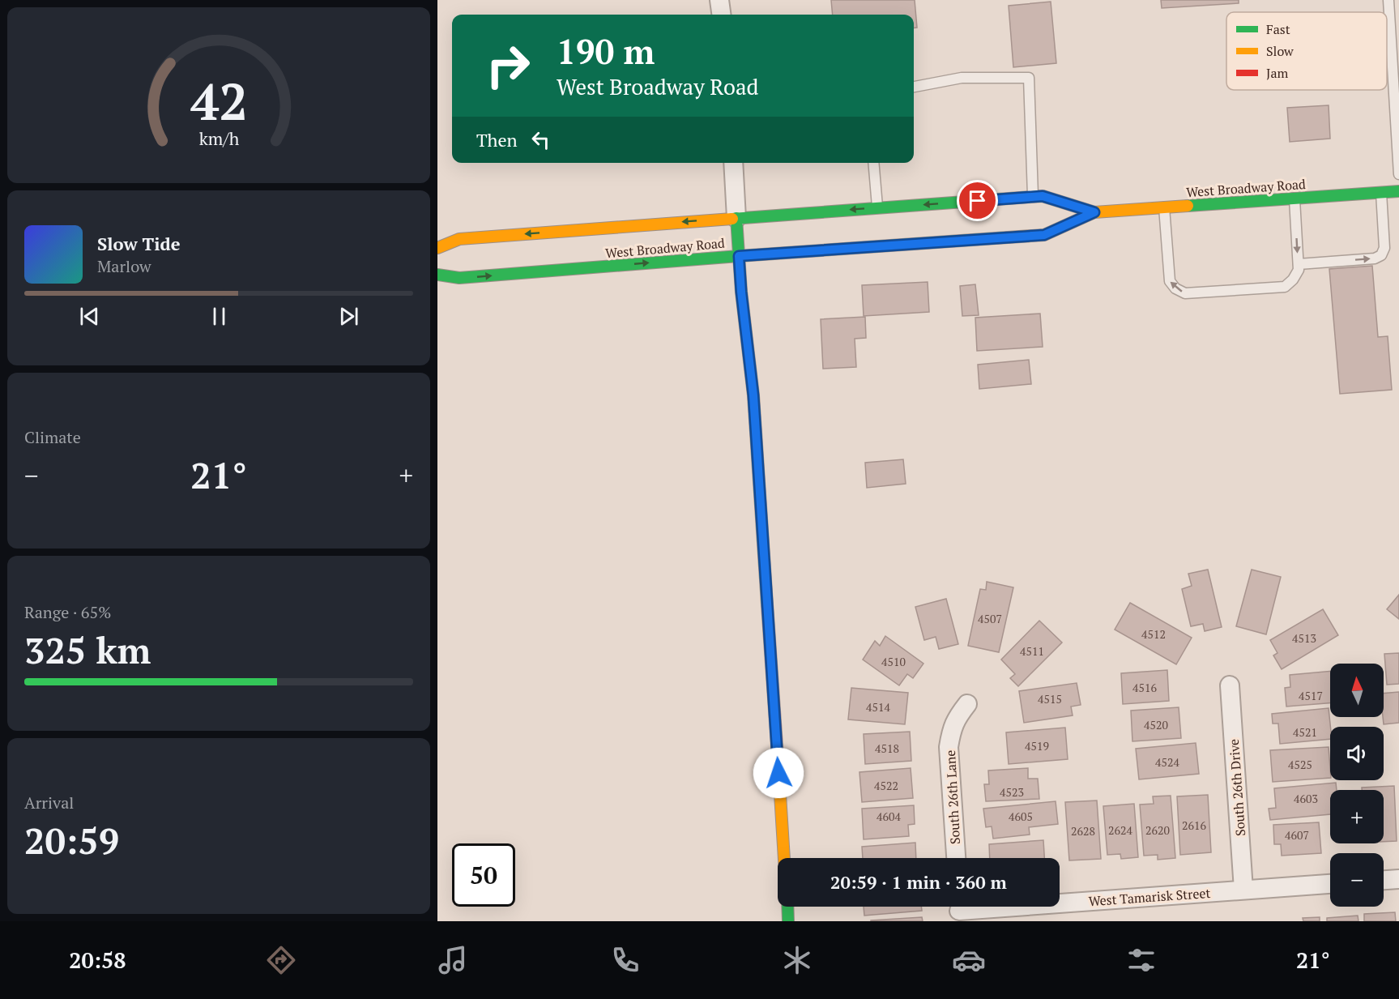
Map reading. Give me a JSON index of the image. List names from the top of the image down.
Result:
{
  "streets": {
    "main road": ["West Broadway Road"],
    "street": ["South 26th Drive", "South 26th Lane", "West Tamarisk Street"]
  },
  "crossings": [
    ["South 26th Drive", "West Tamarisk Street"]
  ],
  "house_numbers": [
    "4507",
    "4512",
    "4513",
    "4511",
    "4510",
    "4516",
    "4517",
    "4515",
    "4514",
    "4520",
    "4521",
    "4519",
    "4518",
    "4524",
    "4525",
    "4522",
    "4523",
    "4603",
    "4604",
    "4605",
    "2616",
    "2624",
    "2620",
    "2628",
    "4607"
  ],
  "legend": ["Fast", "Slow", "Jam"],
  "north": "top",
  "page": {
    "turn": ["190 m", "West Broadway Road"],
    "then": "Then",
    "song": ["Slow Tide", "Marlow"],
    "tile": [
      "Climate",
      ["Range · 65%", "325 km"],
      ["Arrival", "20:59"]
    ],
    "heat": ["−", "21°", "+"],
    "map_buttons": ["+", "−"],
    "limit": "50",
    "trip": "20:59 · 1 min · 360 m",
    "tabs": ["20:58", "21°"],
    "gauge": ["42", "km/h"]
  }
}
